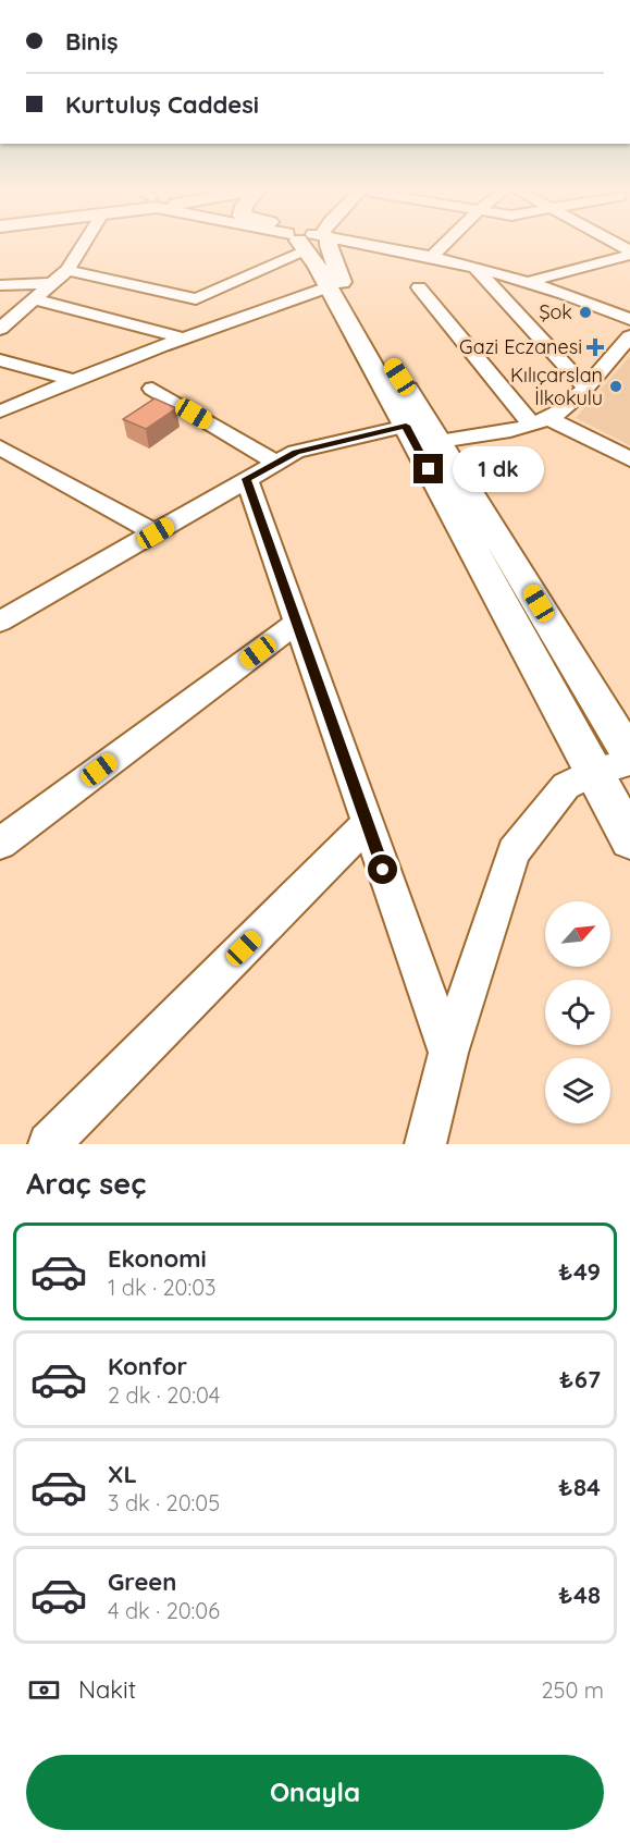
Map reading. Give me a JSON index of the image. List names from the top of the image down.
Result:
{
  "places": {
    "other": ["Şok", "Kılıçarslan İlkokulu"],
    "health": ["Gazi Eczanesi"]
  },
  "north": "top right",
  "page": {
    "banner": ["Biniş", "Kurtuluş Caddesi"],
    "bubble": "1 dk",
    "heading": "Araç seç",
    "list": [
      {
        "name": "Ekonomi",
        "note": "1 dk · 20:03",
        "value": "₺49"
      },
      {
        "name": "Konfor",
        "note": "2 dk · 20:04",
        "value": "₺67"
      },
      {
        "name": "XL",
        "note": "3 dk · 20:05",
        "value": "₺84"
      },
      {
        "name": "Green",
        "note": "4 dk · 20:06",
        "value": "₺48"
      }
    ],
    "pay": ["Nakit", "250 m"],
    "buttons": "Onayla"
  }
}
